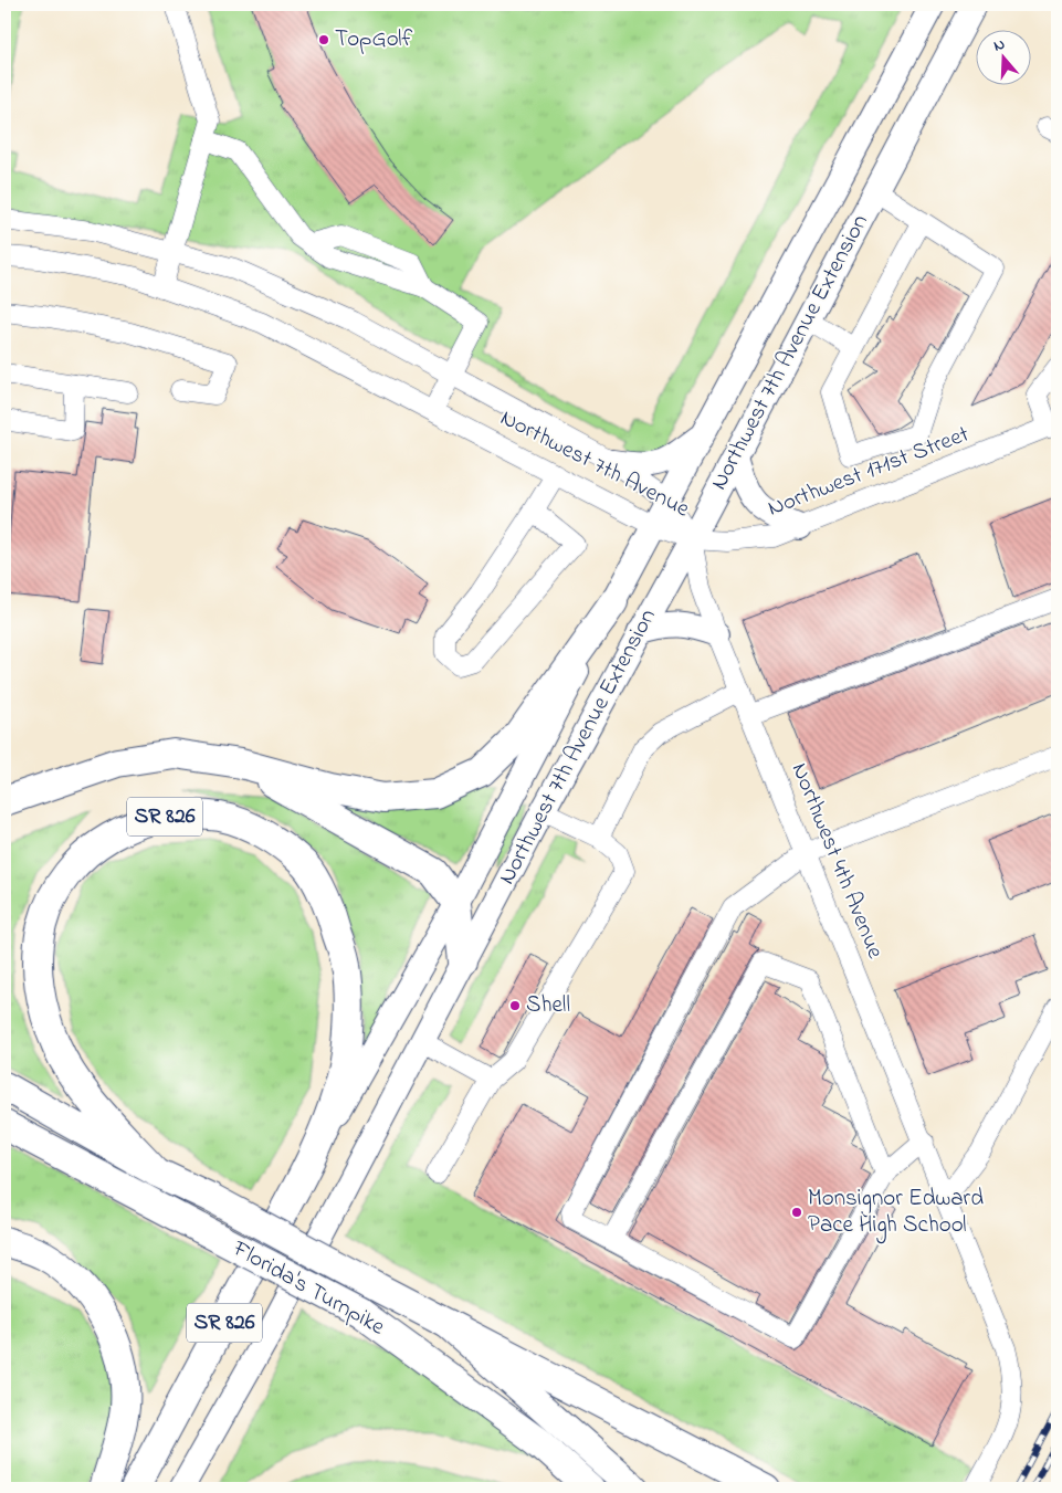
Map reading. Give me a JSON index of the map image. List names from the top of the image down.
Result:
{
  "streets": {
    "highway": ["SR 826", "Florida's Turnpike"],
    "main road": ["Northwest 7th Avenue Extension"],
    "street": ["Northwest 7th Avenue", "Northwest 171st Street", "Northwest 4th Avenue"]
  },
  "crossings": [
    ["Northwest 7th Avenue Extension", "Northwest 7th Avenue"],
    ["Northwest 7th Avenue Extension", "Northwest 171st Street"],
    ["Northwest 7th Avenue Extension", "SR 826"],
    ["Northwest 7th Avenue Extension", "Northwest 4th Avenue"],
    ["Northwest 7th Avenue", "Northwest 171st Street"],
    ["Northwest 7th Avenue", "Northwest 4th Avenue"],
    ["Northwest 171st Street", "Northwest 4th Avenue"]
  ],
  "places": ["TopGolf", "Shell", "Monsignor Edward Pace High School"],
  "north": "top"
}
